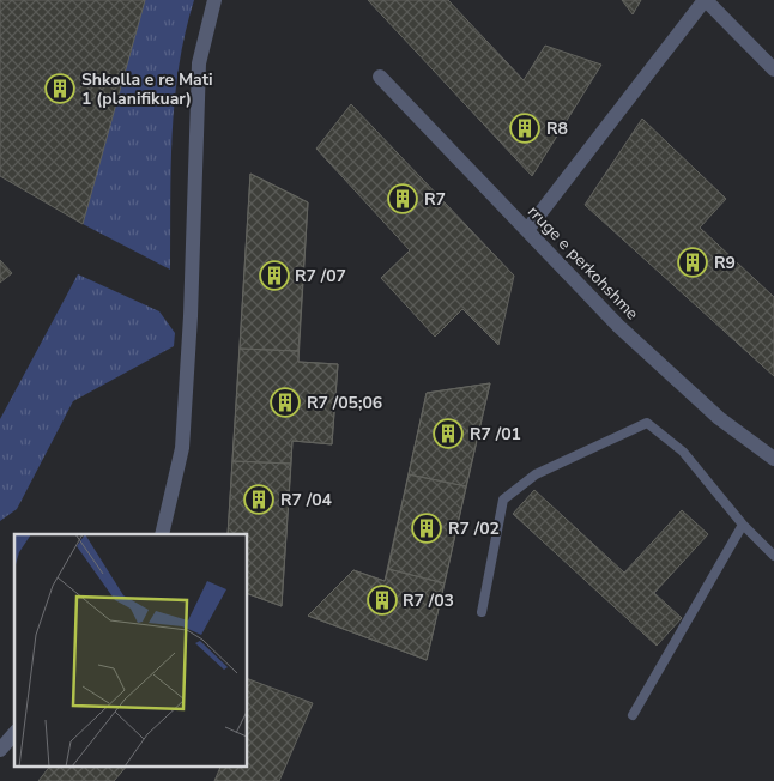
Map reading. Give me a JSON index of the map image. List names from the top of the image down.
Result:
{
  "streets": {
    "street": ["rruge e perkohshme"]
  },
  "places": {
    "building": [
      "Shkolla e re Mati 1 (planifikuar)",
      "R8",
      "R7",
      "R9",
      "R7 /07",
      "R7 /05;06",
      "R7 /01",
      "R7 /04",
      "R7 /02",
      "R7 /03"
    ]
  }
}
